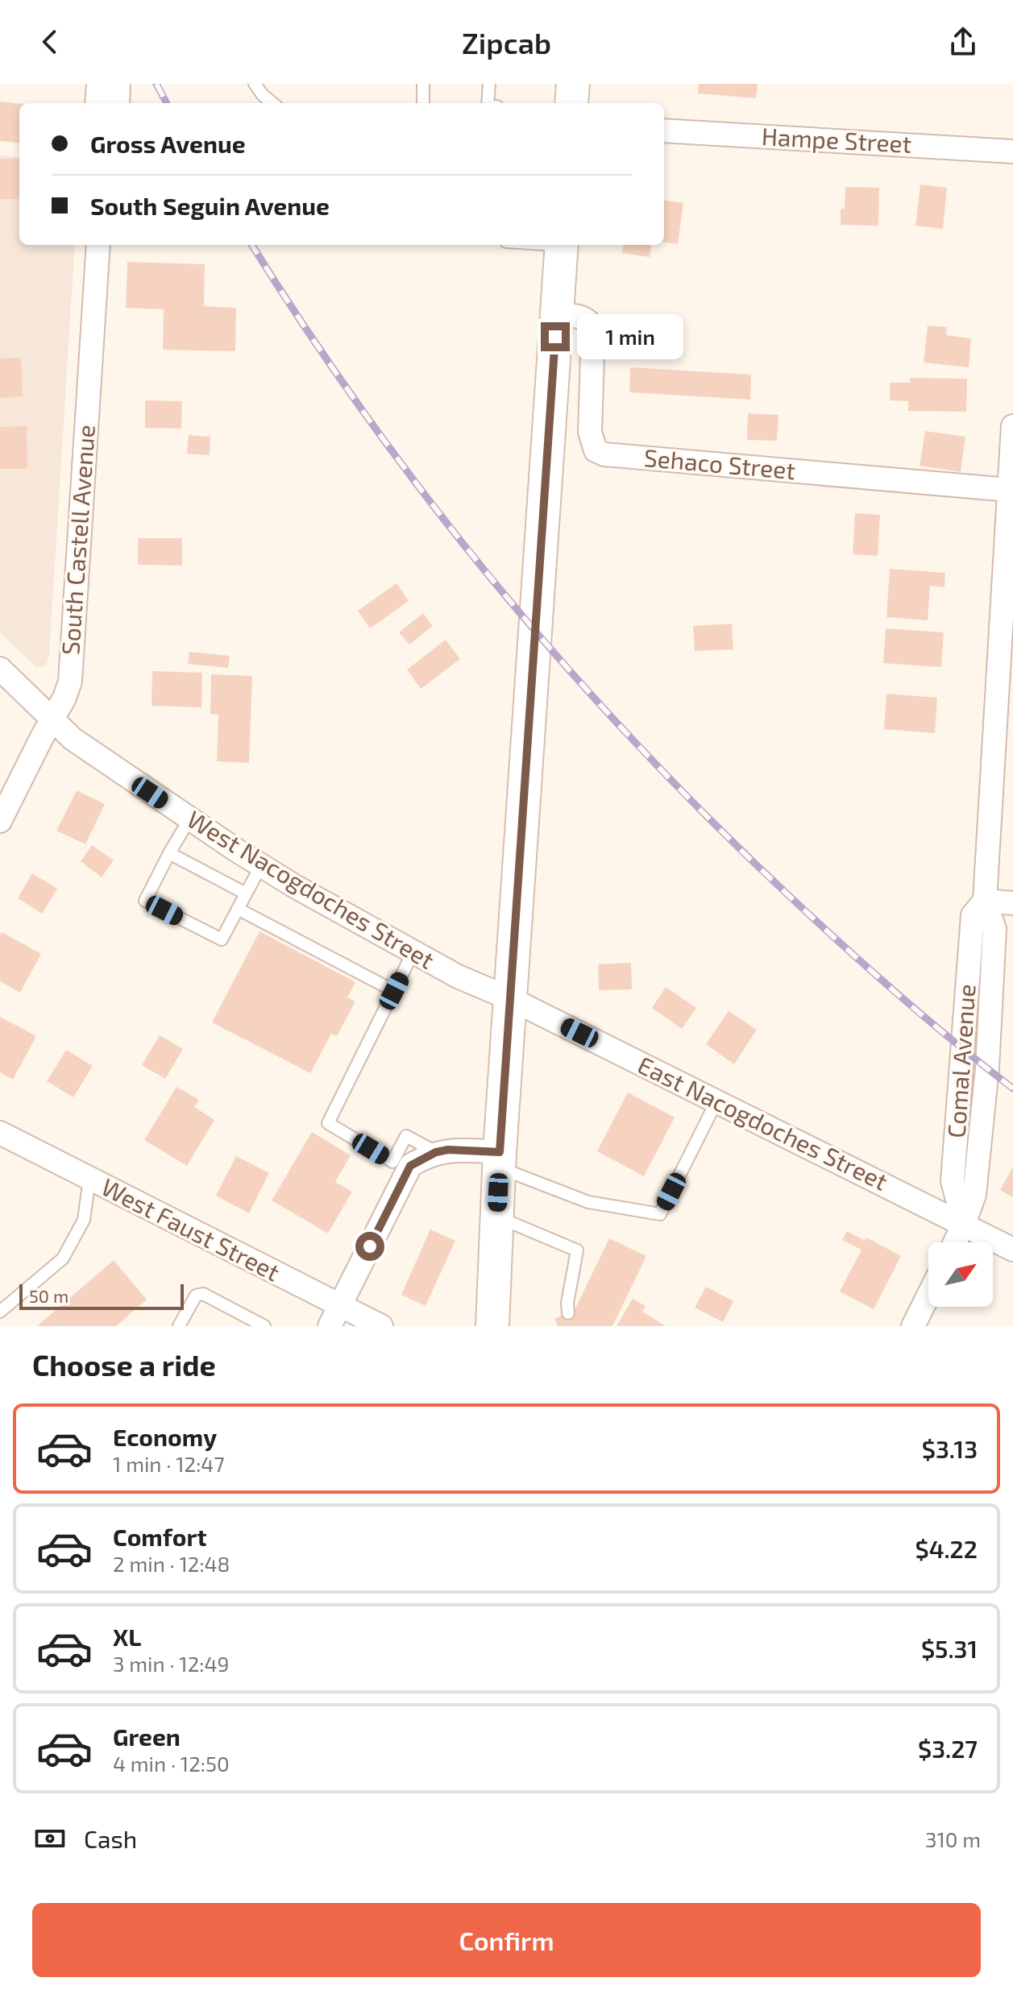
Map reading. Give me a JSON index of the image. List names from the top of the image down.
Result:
{
  "streets": {
    "street": [
      "Hampe Street",
      "Sehaco Street",
      "South Castell Avenue",
      "West Nacogdoches Street",
      "Comal Avenue",
      "East Nacogdoches Street",
      "West Faust Street"
    ]
  },
  "crossings": [
    ["Sehaco Street", "Comal Avenue"],
    ["South Castell Avenue", "West Nacogdoches Street"],
    ["West Nacogdoches Street", "East Nacogdoches Street"],
    ["Comal Avenue", "East Nacogdoches Street"]
  ],
  "scale_bar": "50 m",
  "north": "top right",
  "page": {
    "header": "Zipcab",
    "banner": ["Gross Avenue", "South Seguin Avenue"],
    "bubble": "1 min",
    "scale": "50 m",
    "heading": "Choose a ride",
    "list": [
      {
        "name": "Economy",
        "note": "1 min · 12:47",
        "value": "$3.13"
      },
      {
        "name": "Comfort",
        "note": "2 min · 12:48",
        "value": "$4.22"
      },
      {
        "name": "XL",
        "note": "3 min · 12:49",
        "value": "$5.31"
      },
      {
        "name": "Green",
        "note": "4 min · 12:50",
        "value": "$3.27"
      }
    ],
    "pay": ["Cash", "310 m"],
    "buttons": "Confirm"
  }
}
